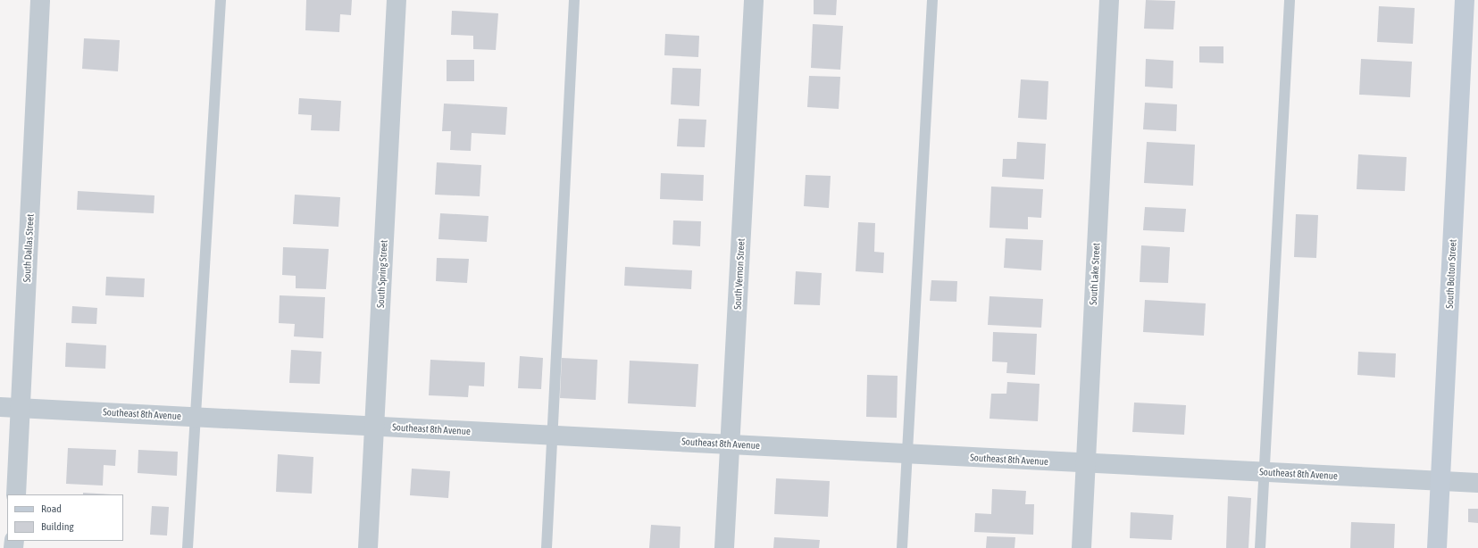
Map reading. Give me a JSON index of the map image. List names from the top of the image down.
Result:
{
  "streets": {
    "main road": ["South Bolton Street"],
    "street": [
      "South Dallas Street",
      "South Spring Street",
      "South Vernon Street",
      "South Lake Street",
      "Southeast 8th Avenue"
    ]
  },
  "crossings": [
    ["South Dallas Street", "Southeast 8th Avenue"],
    ["South Spring Street", "Southeast 8th Avenue"],
    ["South Vernon Street", "Southeast 8th Avenue"],
    ["South Lake Street", "Southeast 8th Avenue"],
    ["South Bolton Street", "Southeast 8th Avenue"]
  ],
  "legend": ["Road", "Building"]
}
